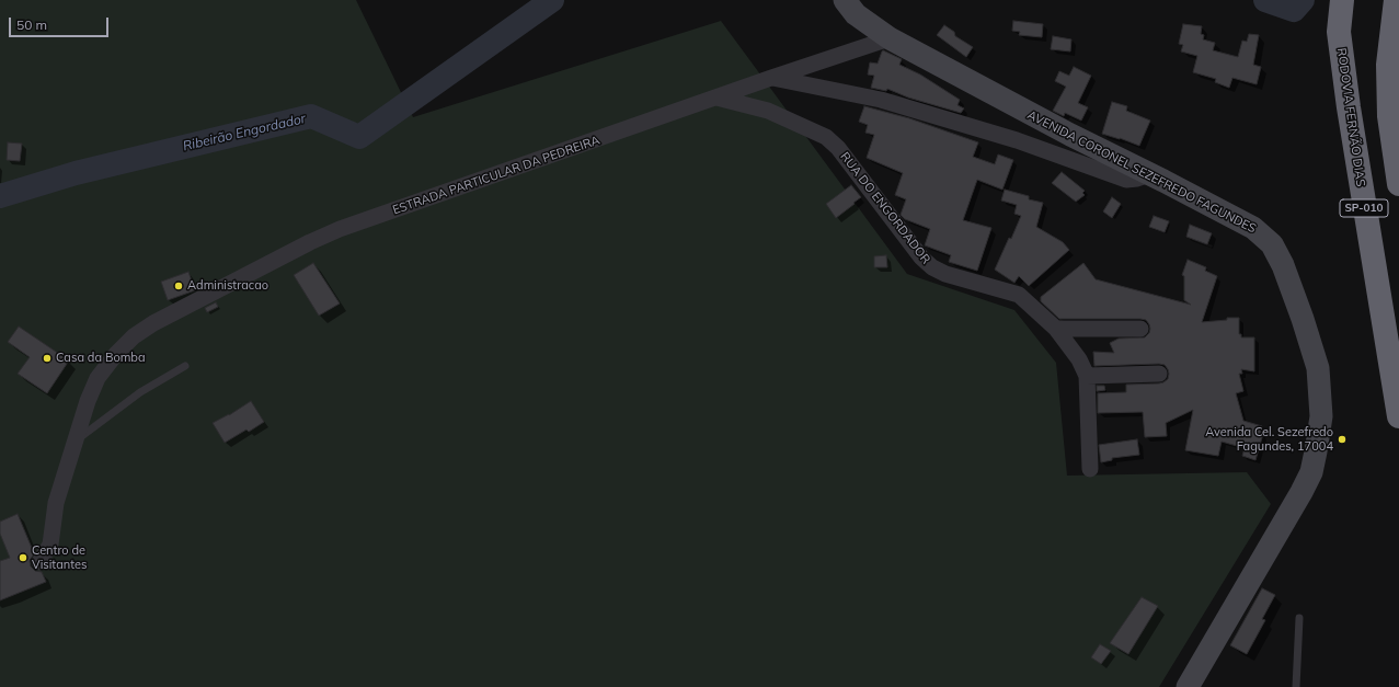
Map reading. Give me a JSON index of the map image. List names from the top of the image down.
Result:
{
  "streets": {
    "highway": ["RODOVIA FERNÃO DIAS", "SP-010"],
    "main road": ["AVENIDA CORONEL SEZEFREDO FAGUNDES"],
    "street": ["ESTRADA PARTICULAR DA PEDREIRA", "RUA DO ENGORDADOR"]
  },
  "crossings": [
    ["AVENIDA CORONEL SEZEFREDO FAGUNDES", "ESTRADA PARTICULAR DA PEDREIRA"],
    ["ESTRADA PARTICULAR DA PEDREIRA", "RUA DO ENGORDADOR"]
  ],
  "water": ["Ribeirão Engordador"],
  "places": [
    "Administracao",
    "Casa da Bomba",
    "Avenida Cel. Sezefredo Fagundes, 17004",
    "Centro de Visitantes"
  ],
  "scale_bar": "50 m"
}
